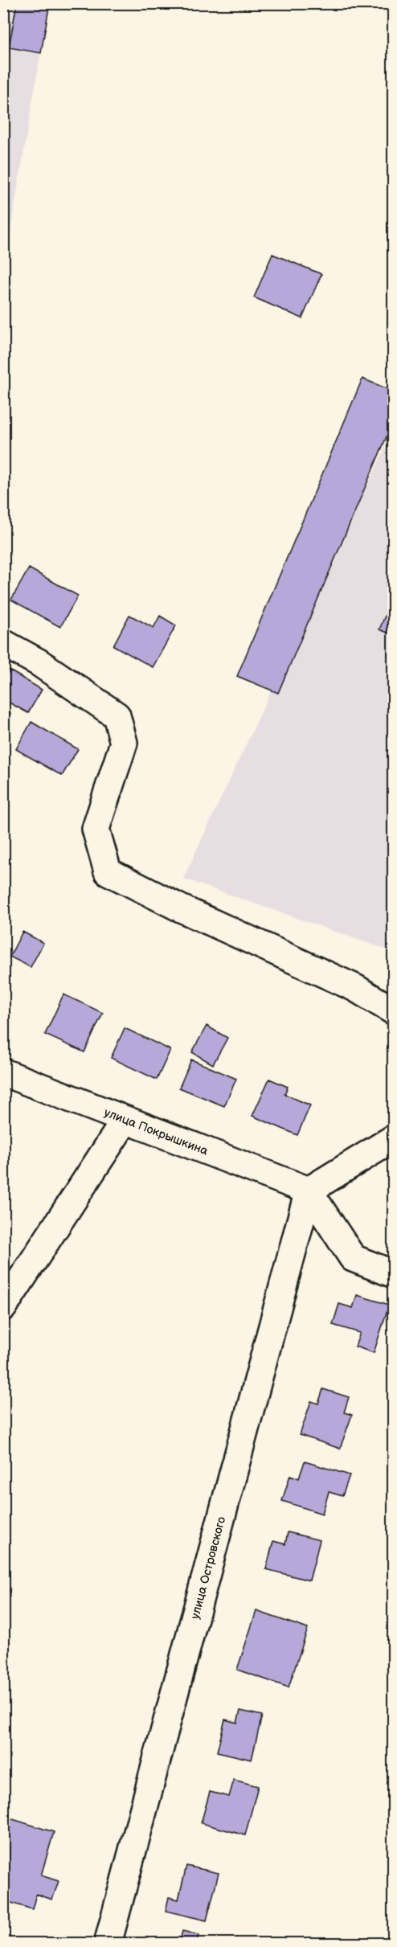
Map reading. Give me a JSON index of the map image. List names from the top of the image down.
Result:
{
  "streets": {
    "street": ["улица Покрышкина", "улица Островского"]
  },
  "crossings": [
    ["улица Покрышкина", "улица Островского"]
  ]
}
